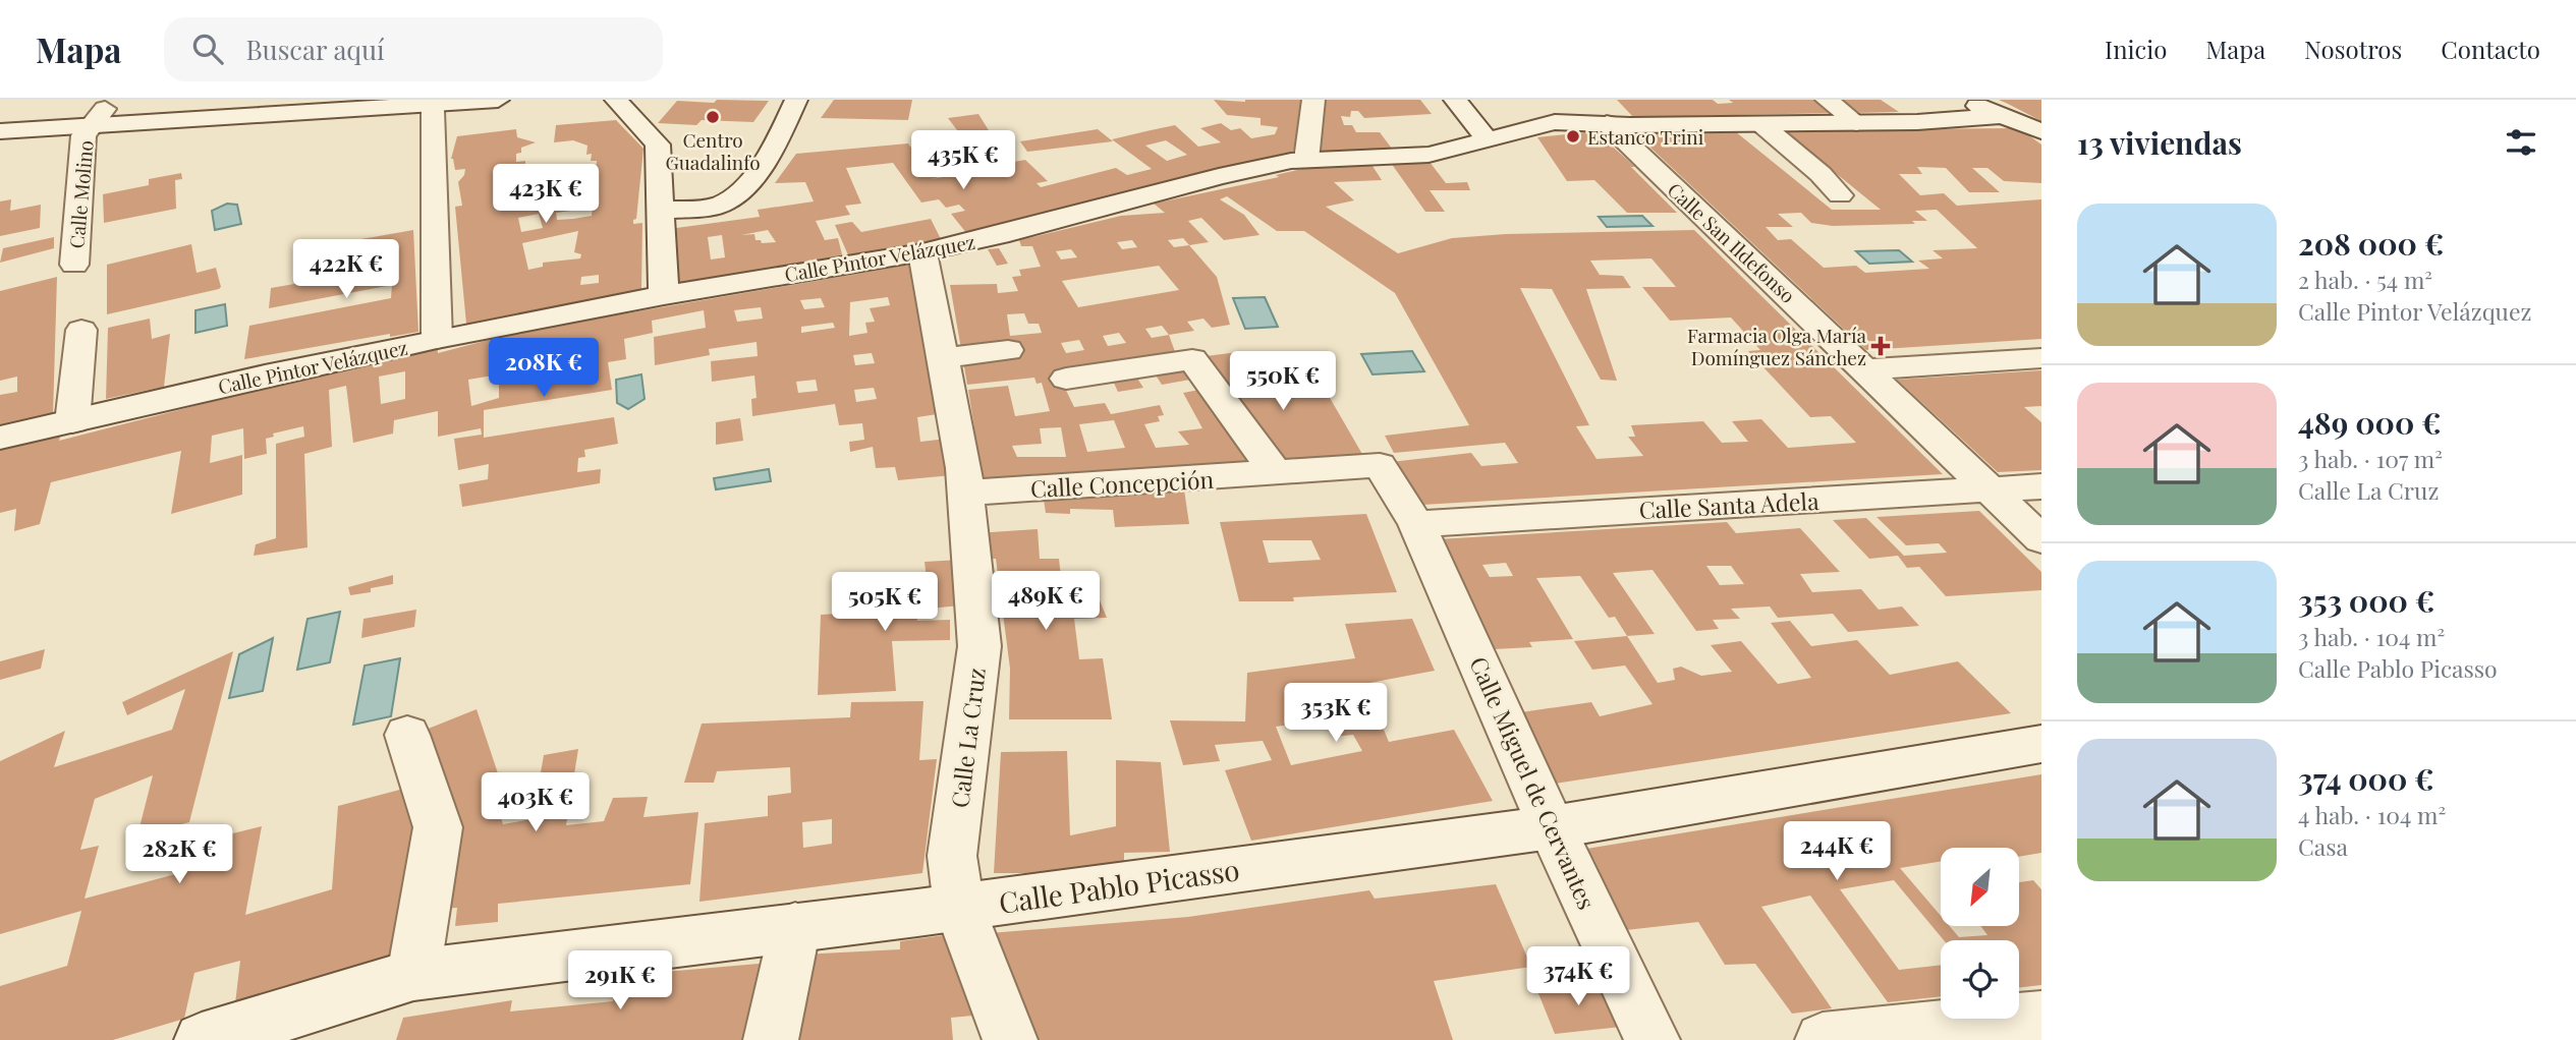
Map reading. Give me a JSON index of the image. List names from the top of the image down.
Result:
{
  "streets": {
    "street": [
      "Calle Molino",
      "Calle San Ildefonso",
      "Calle Pintor Velázquez",
      "Calle Concepción",
      "Calle Santa Adela",
      "Calle La Cruz",
      "Calle Miguel de Cervantes",
      "Calle Pablo Picasso"
    ]
  },
  "crossings": [
    ["Calle San Ildefonso", "Calle Pintor Velázquez"],
    ["Calle San Ildefonso", "Calle Santa Adela"],
    ["Calle Pintor Velázquez", "Calle La Cruz"],
    ["Calle Concepción", "Calle Santa Adela"],
    ["Calle Concepción", "Calle La Cruz"],
    ["Calle Concepción", "Calle Miguel de Cervantes"],
    ["Calle Santa Adela", "Calle Miguel de Cervantes"],
    ["Calle La Cruz", "Calle Pablo Picasso"],
    ["Calle Miguel de Cervantes", "Calle Pablo Picasso"]
  ],
  "places": {
    "other": ["Centro Guadalinfo", "Estanco Trini"],
    "health": ["Farmacia Olga María Domínguez Sánchez"]
  },
  "north": "bottom left",
  "page": {
    "header": "Mapa",
    "search": "Buscar aquí",
    "nav": [
      "Inicio",
      "Mapa",
      "Nosotros",
      "Contacto"
    ],
    "heading": "13 viviendas",
    "price": [
      "435K €",
      "423K €",
      "422K €",
      "208K €",
      "550K €",
      "489K €",
      "505K €",
      "353K €",
      "403K €",
      "244K €",
      "282K €",
      "374K €",
      "291K €"
    ],
    "list": [
      {
        "name": "208 000 €",
        "note": "2 hab. · 54 m² · Calle Pintor Velázquez"
      },
      {
        "name": "489 000 €",
        "note": "3 hab. · 107 m² · Calle La Cruz"
      },
      {
        "name": "353 000 €",
        "note": "3 hab. · 104 m² · Calle Pablo Picasso"
      },
      {
        "name": "374 000 €",
        "note": "4 hab. · 104 m² · Casa"
      }
    ]
  }
}
